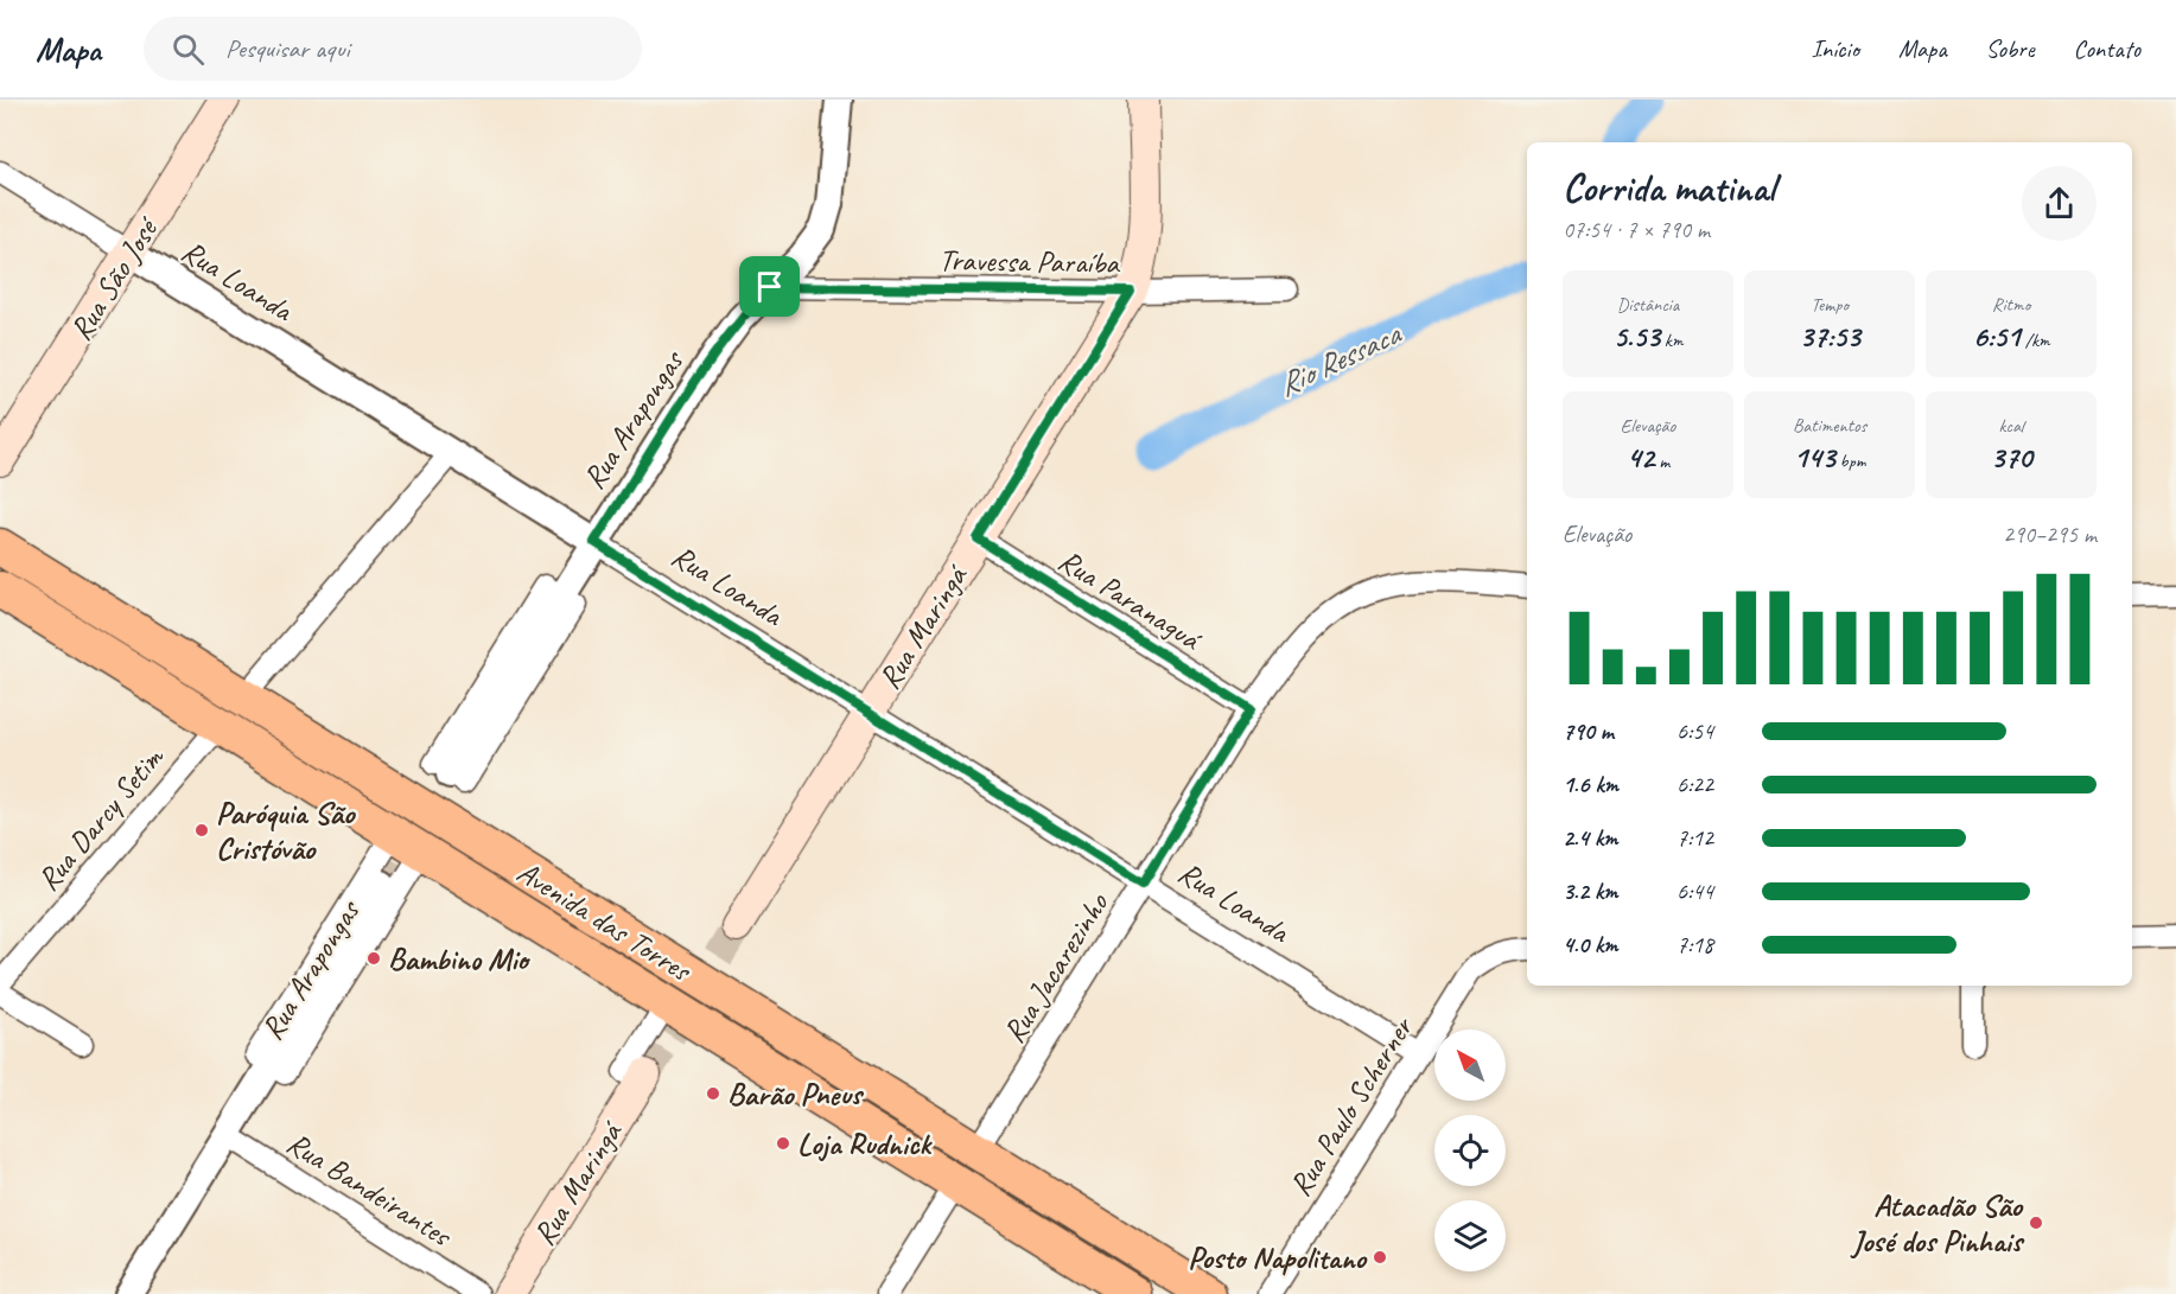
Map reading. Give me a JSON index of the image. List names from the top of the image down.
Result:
{
  "streets": {
    "highway": ["Avenida das Torres"],
    "main road": ["Rua São José", "Rua Maringá"],
    "street": [
      "Travessa Paraíba",
      "Rua Loanda",
      "Rua Arapongas",
      "Rua Paranaguá",
      "Rua Darcy Setim",
      "Rua Jacarezinho",
      "Rua Paulo Scherner",
      "Rua Bandeirantes"
    ]
  },
  "crossings": [
    ["Travessa Paraíba", "Rua Arapongas"],
    ["Travessa Paraíba", "Rua Maringá"],
    ["Rua São José", "Rua Loanda"],
    ["Rua Loanda", "Rua Arapongas"],
    ["Rua Loanda", "Rua Maringá"],
    ["Rua Loanda", "Rua Jacarezinho"],
    ["Rua Loanda", "Rua Paulo Scherner"],
    ["Rua Arapongas", "Avenida das Torres"],
    ["Rua Arapongas", "Rua Bandeirantes"],
    ["Rua Paranaguá", "Rua Maringá"],
    ["Rua Paranaguá", "Rua Jacarezinho"],
    ["Rua Darcy Setim", "Avenida das Torres"],
    ["Avenida das Torres", "Rua Jacarezinho"]
  ],
  "water": ["Rio Ressaca"],
  "places": [
    "Paróquia São Cristóvão",
    "Bambino Mio",
    "Barão Pneus",
    "Loja Rudnick",
    "Atacadão São José dos Pinhais",
    "Posto Napolitano"
  ],
  "north": "top left",
  "page": {
    "header": "Mapa",
    "search": "Pesquisar aqui",
    "nav": [
      "Início",
      "Mapa",
      "Sobre",
      "Contato"
    ],
    "heading": ["Corrida matinal", "07:54 · 7 × 790 m"],
    "stats": [
      ["Distância", "5.53 km"],
      ["Tempo", "37:53"],
      ["Ritmo", "6:51 /km"],
      ["Elevação", "42 m"],
      ["Batimentos", "143 bpm"],
      ["kcal", "370"]
    ],
    "chart": ["Elevação", "290–295 m"],
    "list": [
      {
        "name": "790 m",
        "note": "6:54"
      },
      {
        "name": "1.6 km",
        "note": "6:22"
      },
      {
        "name": "2.4 km",
        "note": "7:12"
      },
      {
        "name": "3.2 km",
        "note": "6:44"
      },
      {
        "name": "4.0 km",
        "note": "7:18"
      }
    ]
  }
}
